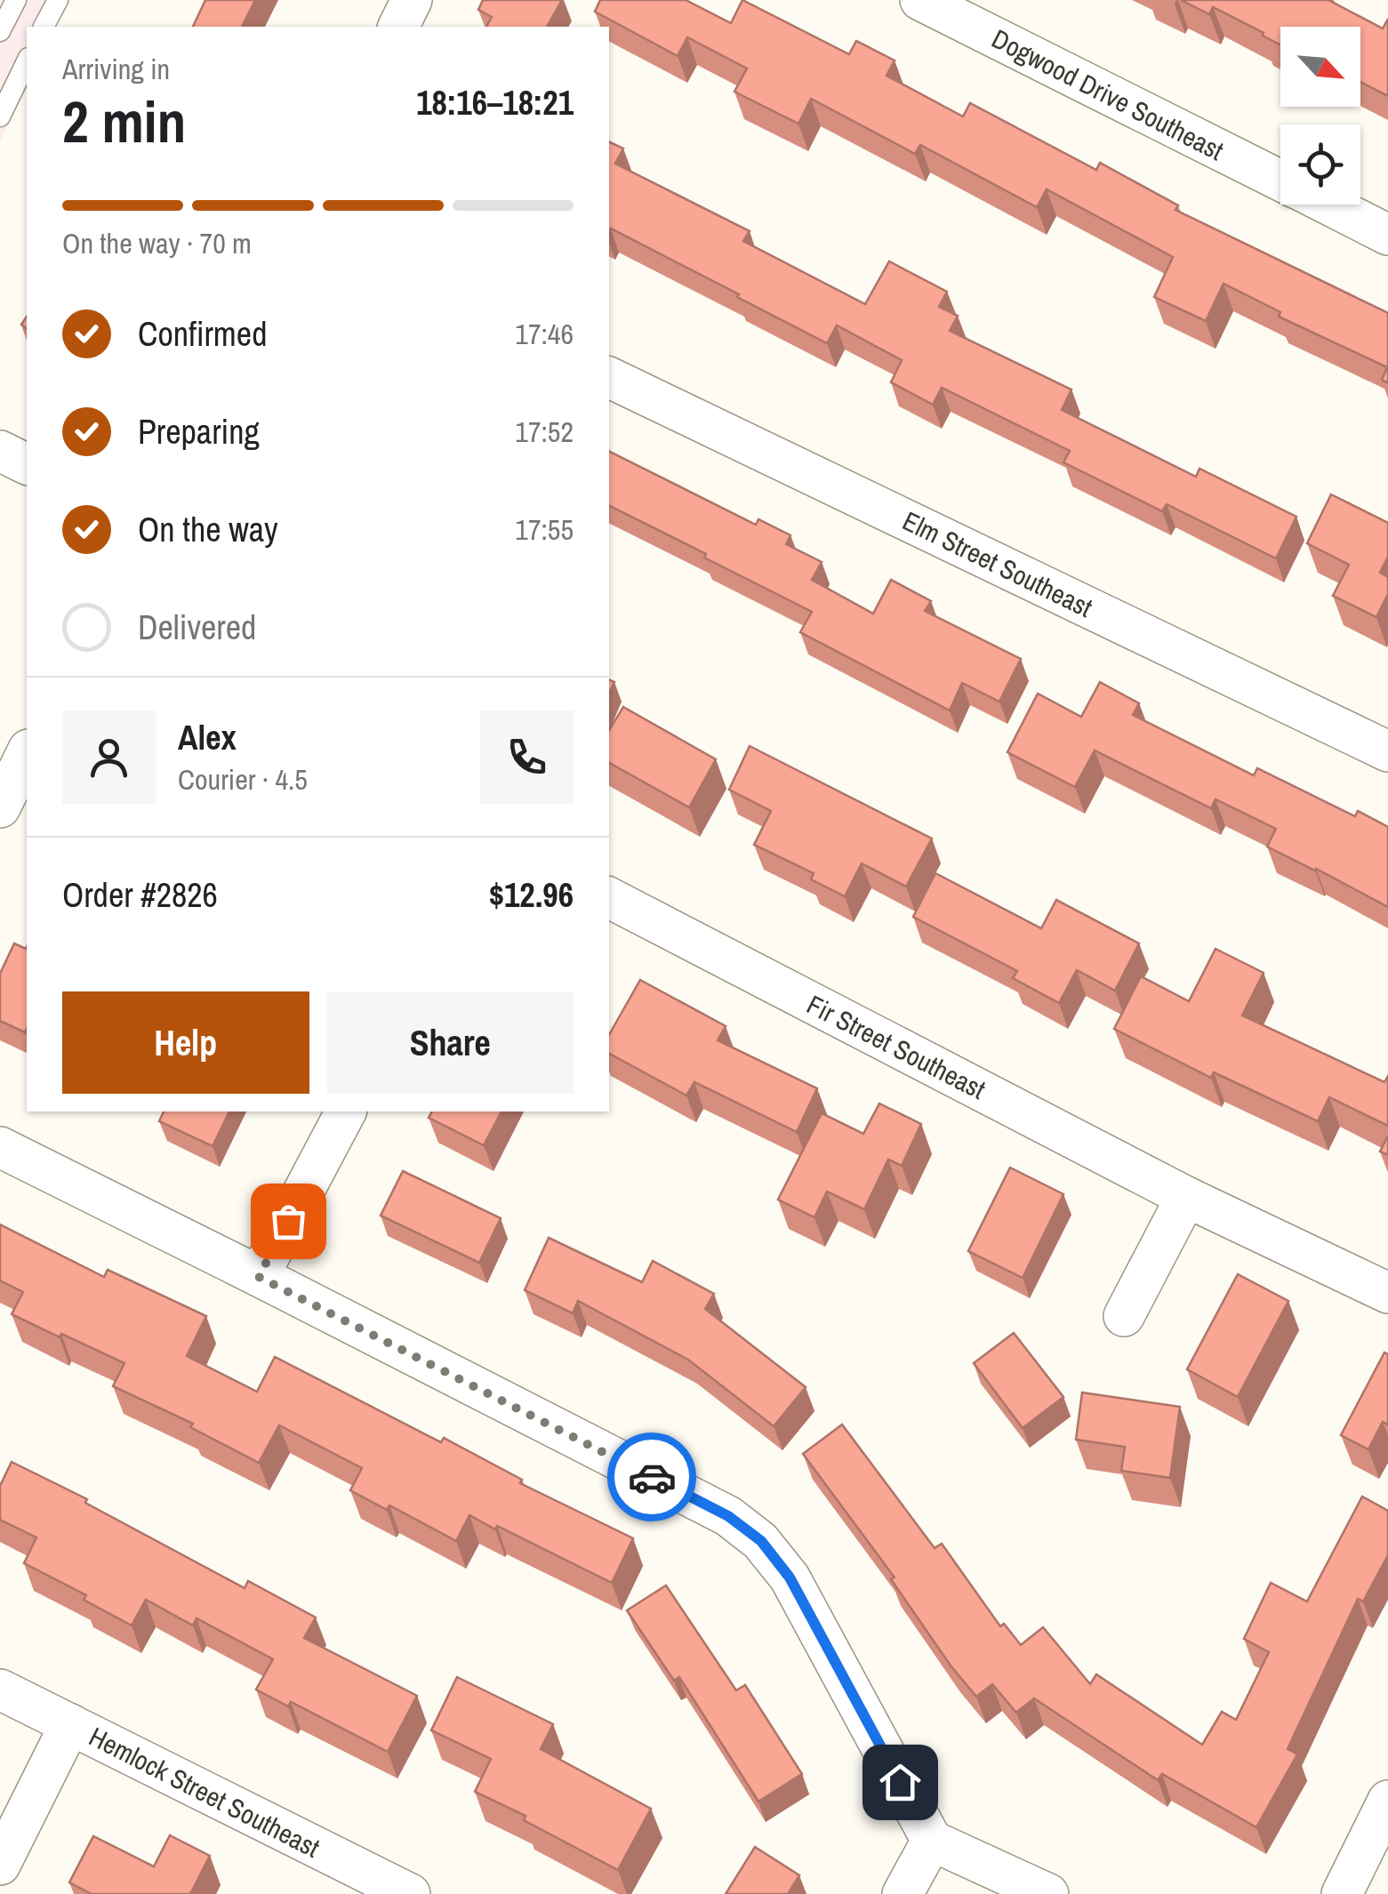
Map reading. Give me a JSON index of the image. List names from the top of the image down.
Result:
{
  "streets": {
    "street": [
      "Dogwood Drive Southeast",
      "Elm Street Southeast",
      "Fir Street Southeast",
      "Hemlock Street Southeast"
    ]
  },
  "north": "bottom right",
  "page": {
    "heading": ["2 min", "Arriving in", "18:16–18:21"],
    "panel": [
      "Alex",
      "Courier · 4.5",
      "Order #2826",
      "$12.96"
    ],
    "bar": "On the way · 70 m",
    "list": [
      ["Confirmed", "17:46"],
      ["Preparing", "17:52"],
      ["On the way", "17:55"],
      "Delivered"
    ],
    "buttons": ["Help", "Share"]
  }
}
